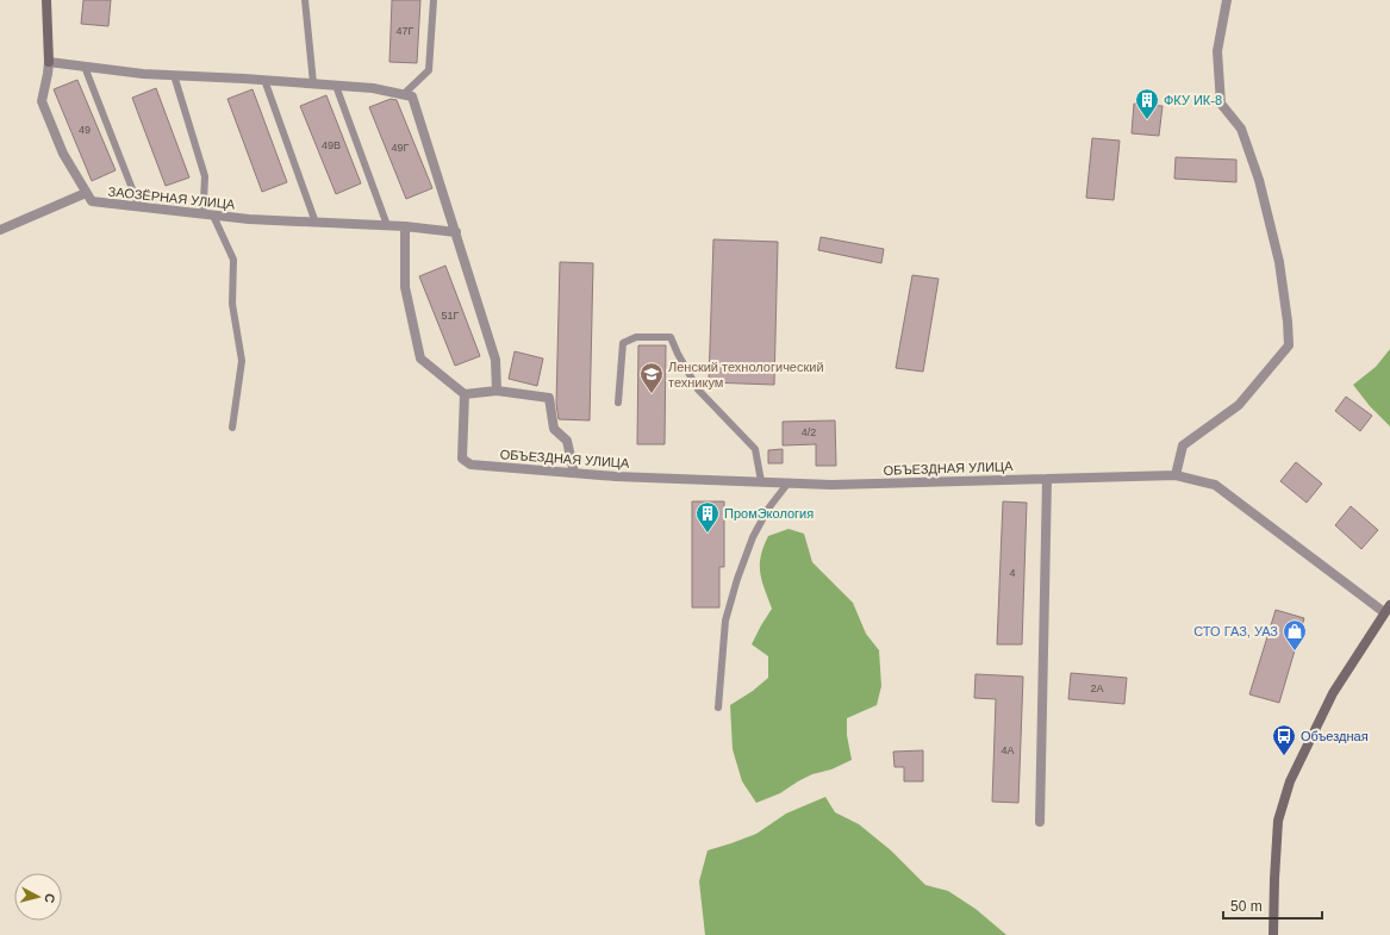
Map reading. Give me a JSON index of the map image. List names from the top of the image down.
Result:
{
  "streets": {
    "main road": ["ОБЪЕЗДНАЯ УЛИЦА"],
    "street": ["ЗАОЗЁРНАЯ УЛИЦА"]
  },
  "places": {
    "building": ["ФКУ ИК-8", "ПромЭкология"],
    "school or university": ["Ленский технологический техникум"],
    "shop": ["СТО ГАЗ, УАЗ"],
    "bus stop": ["Объездная"]
  },
  "house_numbers": [
    "47Г",
    "49",
    "49В",
    "49Г",
    "51Г",
    "4/2",
    "4",
    "2А",
    "4А"
  ],
  "scale_bar": "50 m",
  "north": "right"
}
